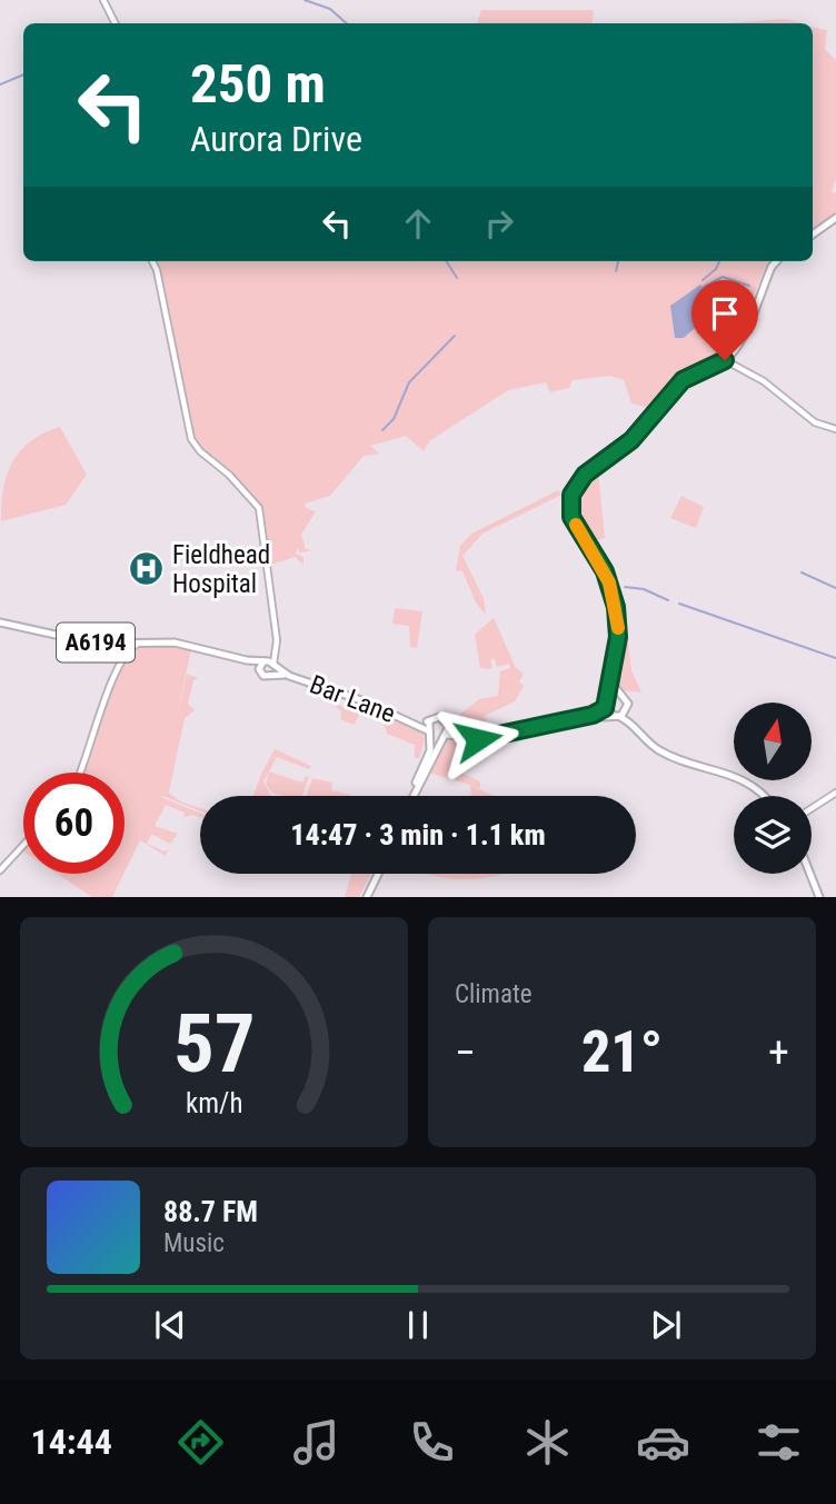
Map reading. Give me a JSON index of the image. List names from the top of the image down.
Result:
{
  "streets": {
    "main road": ["A6194", "Bar Lane"]
  },
  "crossings": [
    ["A6194", "Bar Lane"]
  ],
  "places": {
    "hospital": ["Fieldhead Hospital"]
  },
  "north": "top",
  "page": {
    "turn": ["250 m", "Aurora Drive"],
    "limit": "60",
    "trip": "14:47 · 3 min · 1.1 km",
    "tile": "Climate",
    "heat": ["−", "21°", "+"],
    "song": ["88.7 FM", "Music"],
    "tabs": "14:44",
    "gauge": ["57", "km/h"]
  }
}
